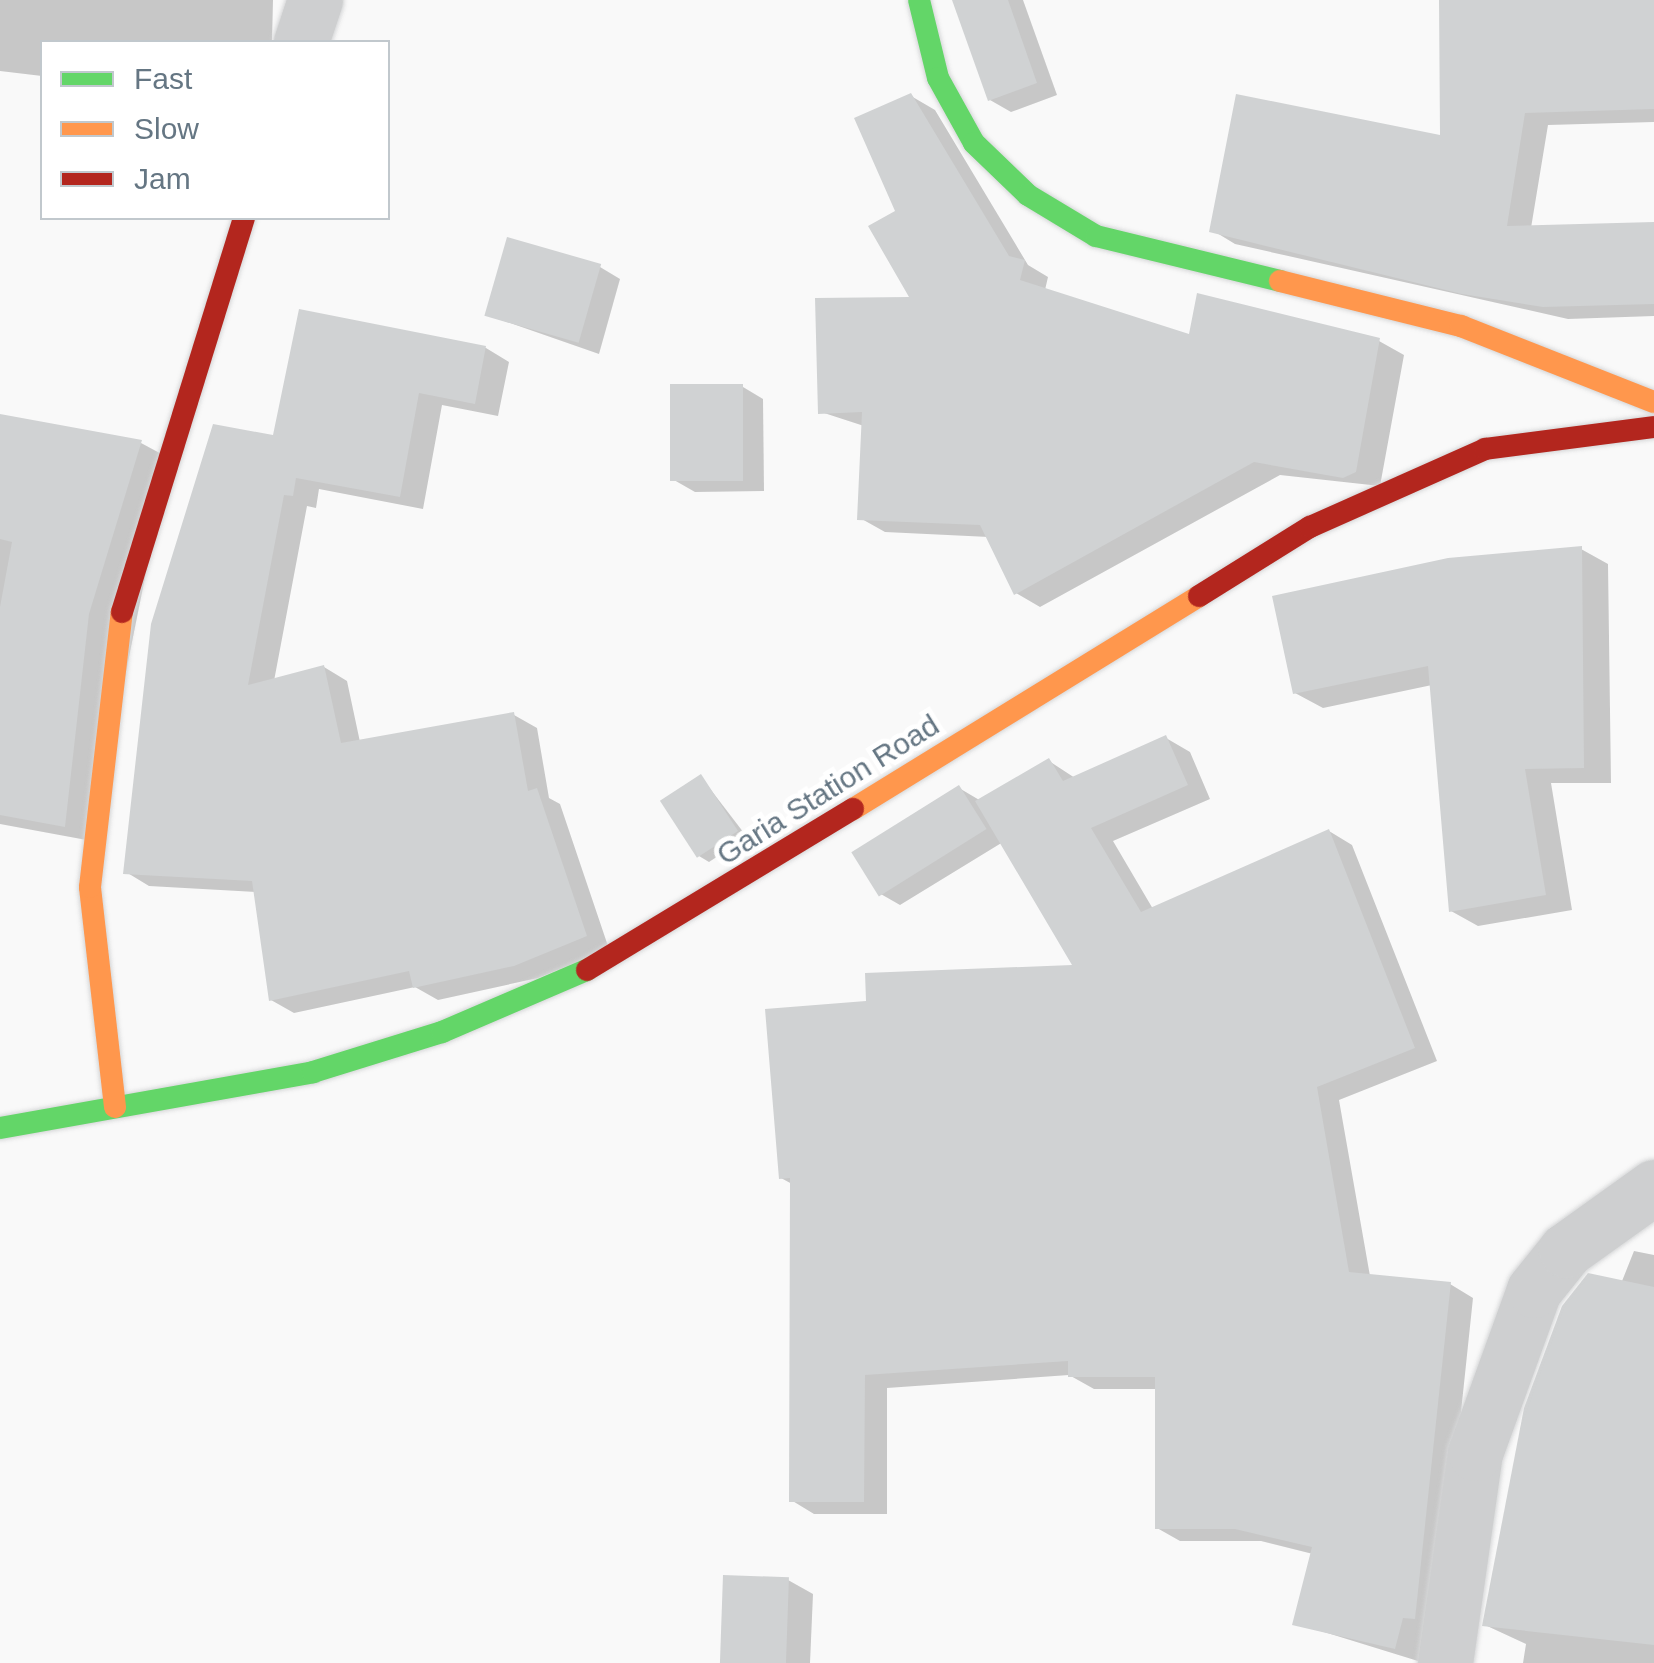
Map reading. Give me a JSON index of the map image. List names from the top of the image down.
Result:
{
  "streets": {
    "main road": ["Garia Station Road"]
  },
  "legend": ["Fast", "Slow", "Jam"]
}
